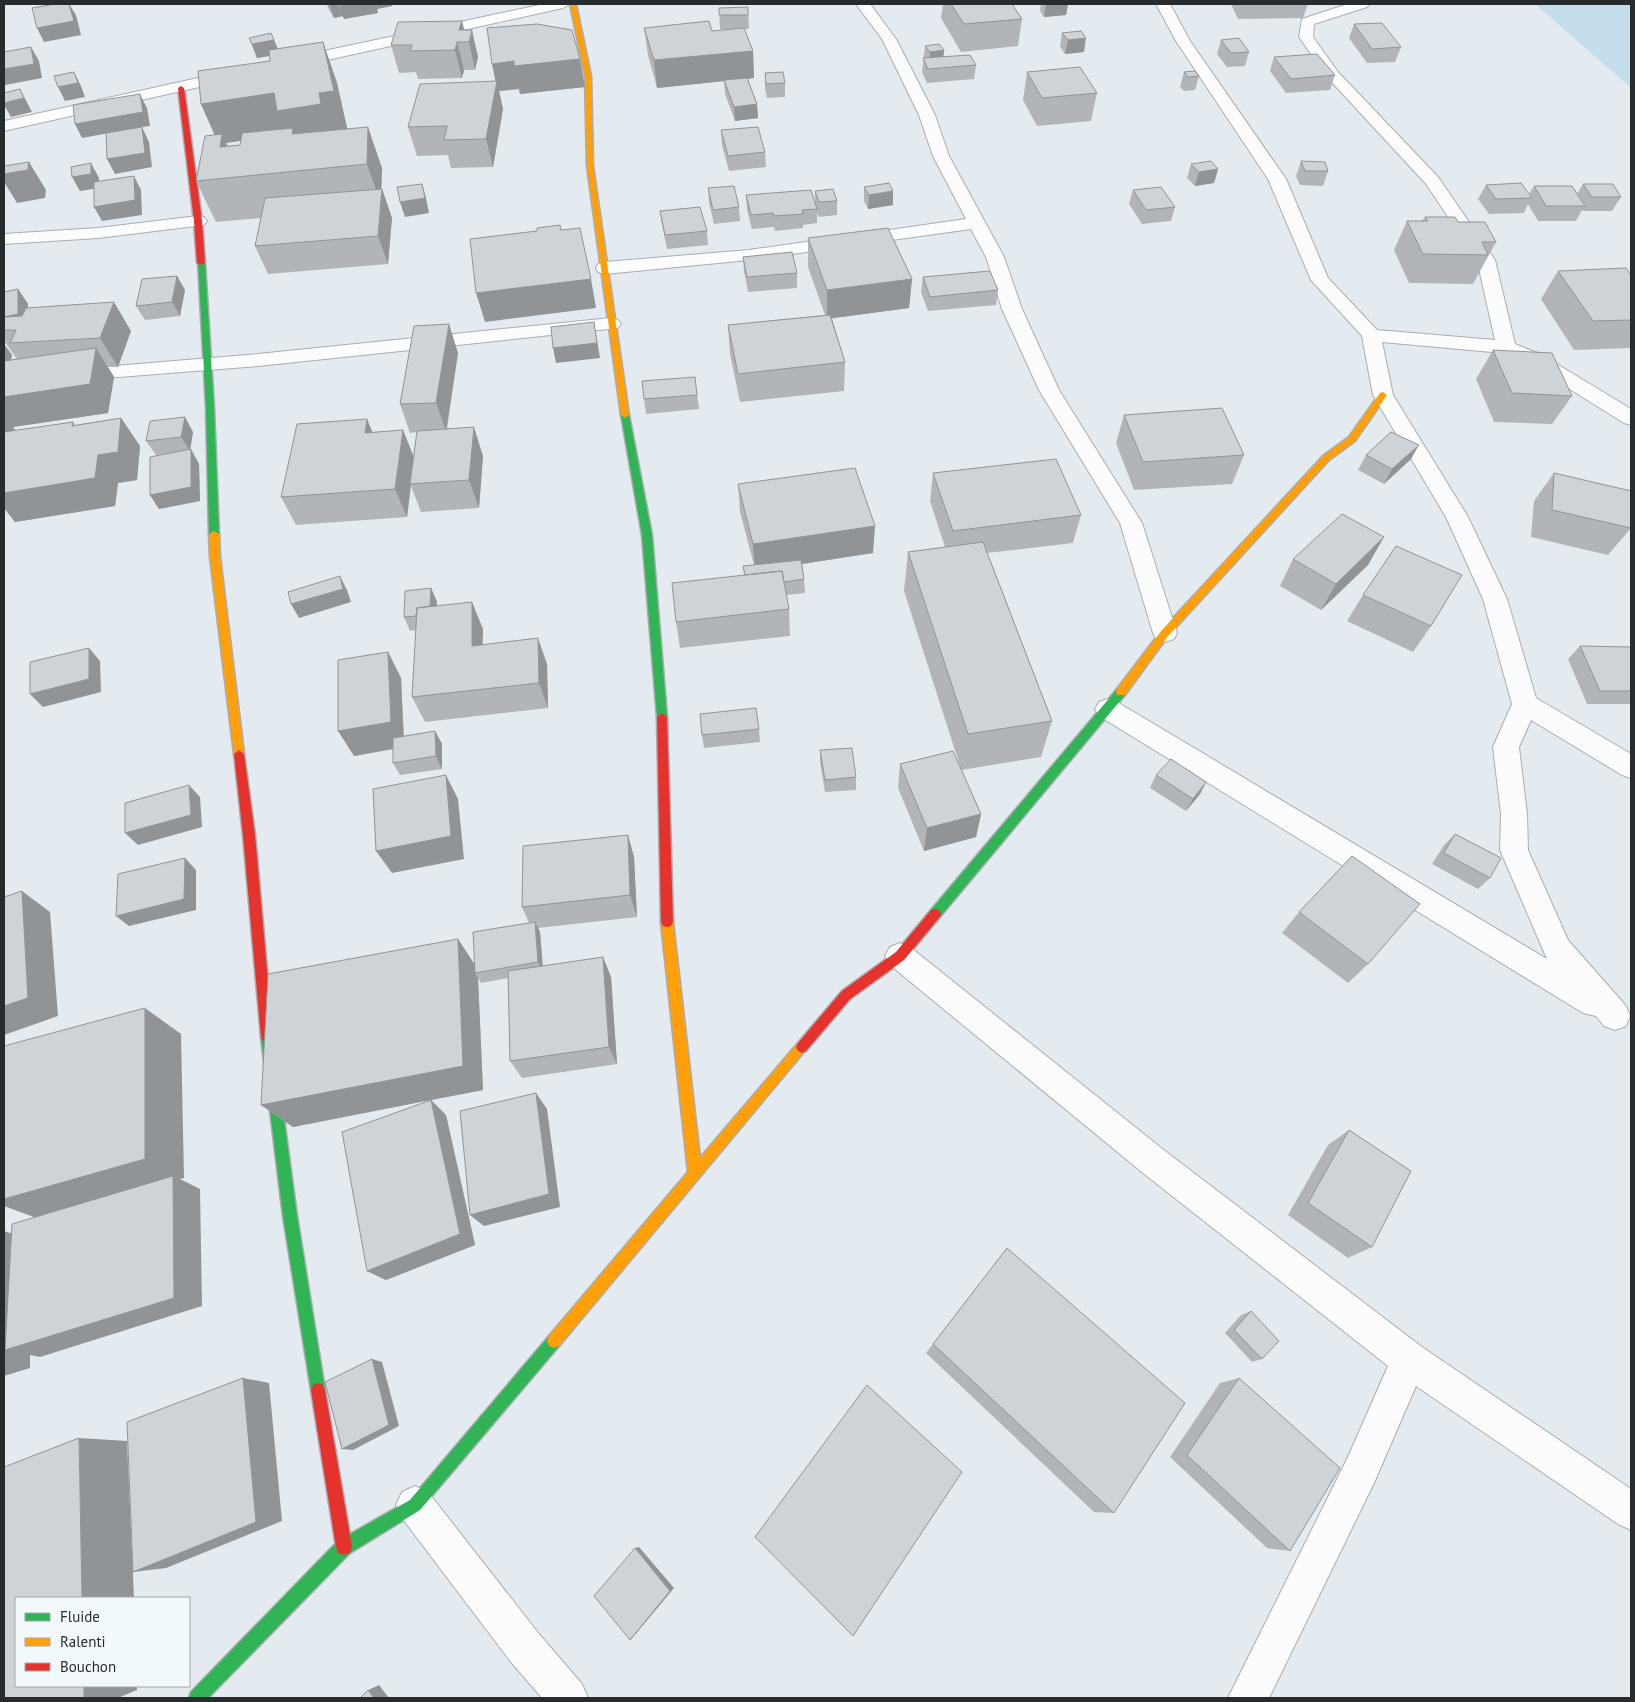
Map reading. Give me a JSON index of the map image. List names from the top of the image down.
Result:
{
  "legend": ["Fluide", "Ralenti", "Bouchon"]
}
